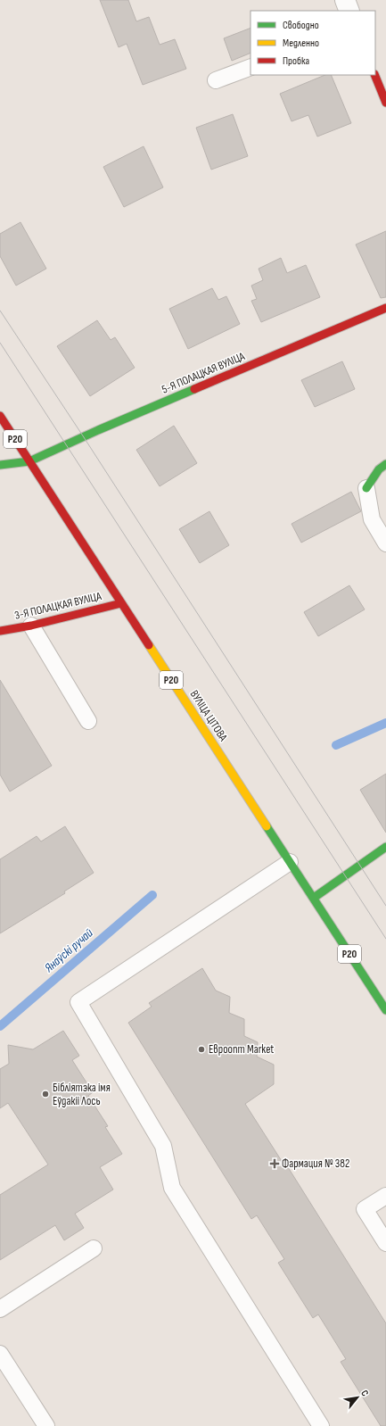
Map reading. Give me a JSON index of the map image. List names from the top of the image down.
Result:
{
  "streets": {
    "main road": [
      "5-Я ПОЛАЦКАЯ ВУЛІЦА",
      "Р20",
      "3-Я ПОЛАЦКАЯ ВУЛІЦА",
      "ВУЛІЦА ЦІТОВА"
    ]
  },
  "crossings": [
    ["5-Я ПОЛАЦКАЯ ВУЛІЦА", "ВУЛІЦА ЦІТОВА"],
    ["3-Я ПОЛАЦКАЯ ВУЛІЦА", "ВУЛІЦА ЦІТОВА"]
  ],
  "water": ["Янаўскі ручай"],
  "places": {
    "other": ["Евроопт Market", "Бібліятэка імя Еўдакіі Лось"],
    "health": ["Фармация № 382"]
  },
  "legend": ["Свободно", "Медленно", "Пробка"],
  "north": "top right"
}
